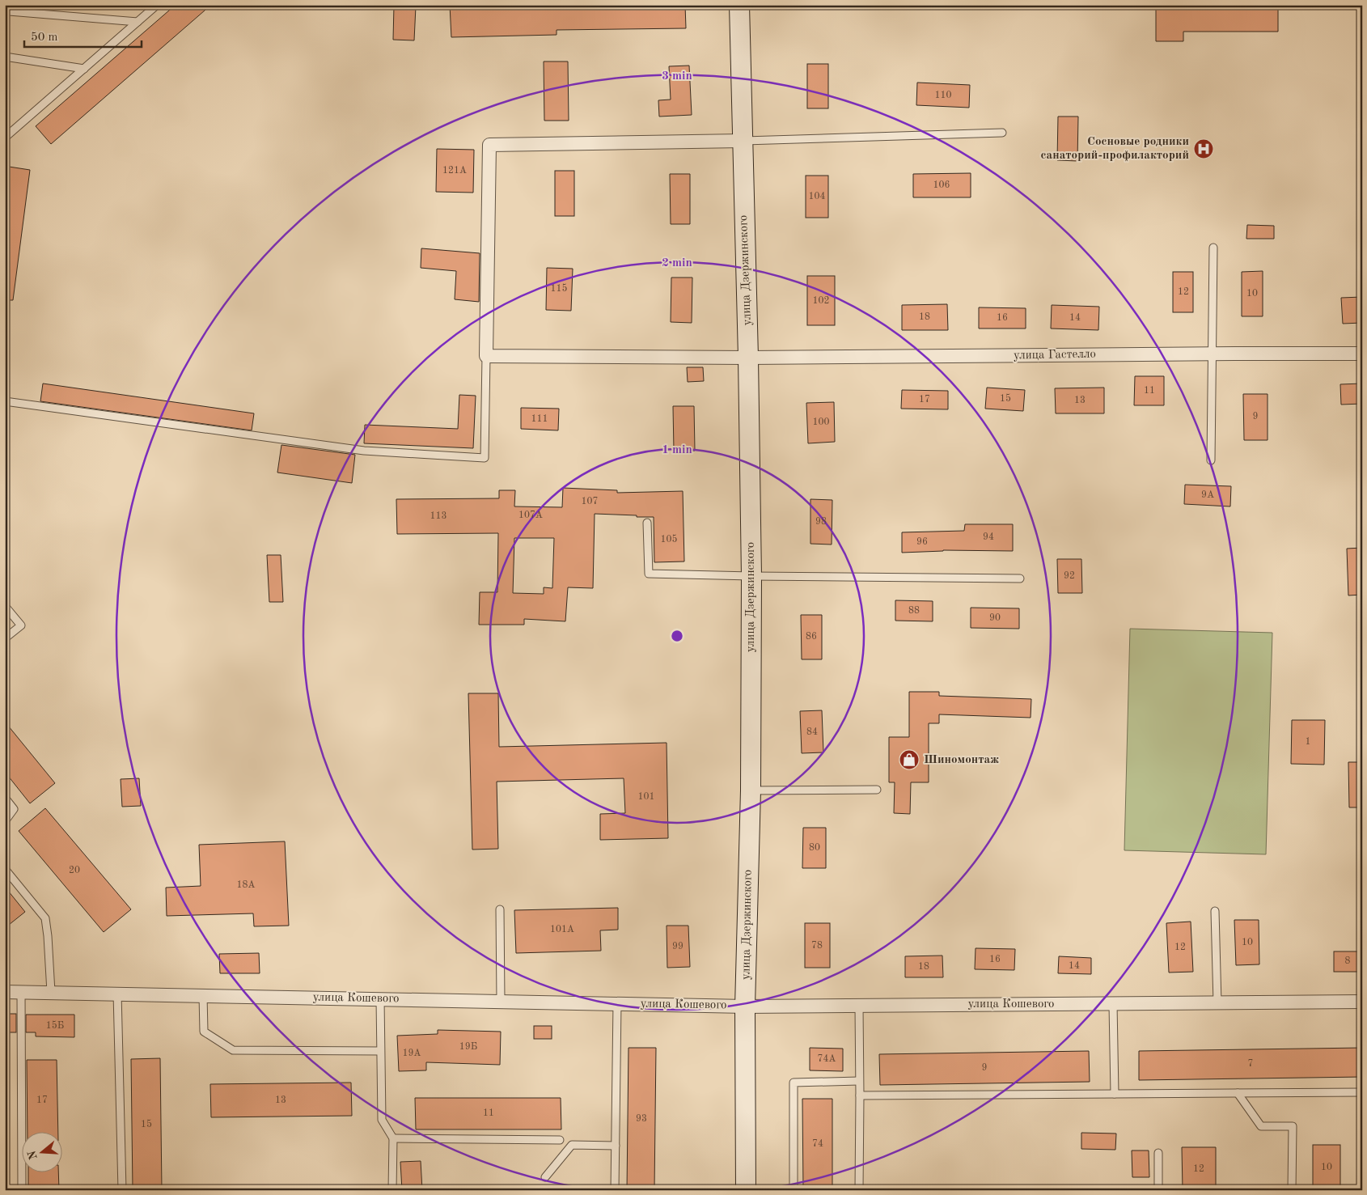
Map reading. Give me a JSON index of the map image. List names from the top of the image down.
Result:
{
  "streets": {
    "street": ["улица Дзержинского", "улица Гастелло", "улица Кошевого"]
  },
  "crossings": [
    ["улица Дзержинского", "улица Гастелло"],
    ["улица Дзержинского", "улица Кошевого"]
  ],
  "places": {
    "hospital": ["Сосновые родники санаторий-профилакторий"],
    "shop": ["Шиномонтаж"]
  },
  "house_numbers": [
    "110",
    "121А",
    "106",
    "104",
    "115",
    "12",
    "10",
    "102",
    "18",
    "16",
    "14",
    "11",
    "15",
    "17",
    "13",
    "9",
    "111",
    "100",
    "9А",
    "107",
    "107А",
    "113",
    "98",
    "94",
    "105",
    "96",
    "92",
    "88",
    "90",
    "86",
    "84",
    "1",
    "101",
    "80",
    "20",
    "18А",
    "101А",
    "10",
    "78",
    "99",
    "12",
    "16",
    "8",
    "14",
    "18",
    "15Б",
    "19Б",
    "19А",
    "74А",
    "7",
    "9",
    "17",
    "13",
    "11",
    "93",
    "15",
    "74",
    "10",
    "12"
  ],
  "scale_bar": "50 m",
  "north": "left",
  "rings": ["3 min", "2 min", "1 min"]
}
